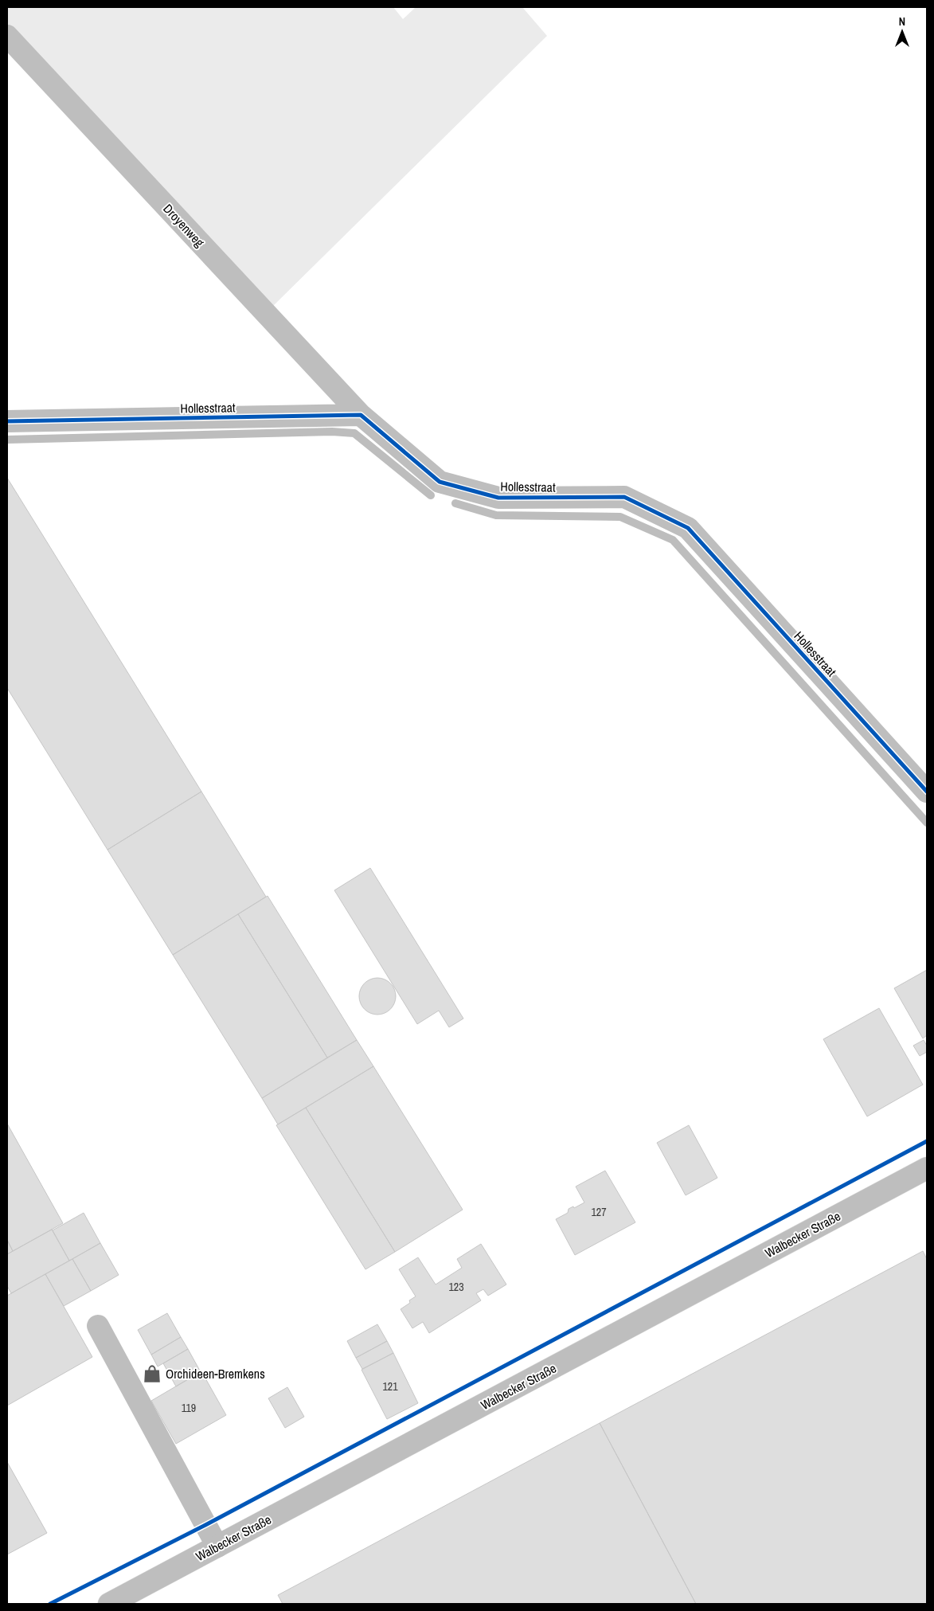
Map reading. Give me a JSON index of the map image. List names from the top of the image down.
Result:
{
  "streets": {
    "street": ["Droyenweg", "Hollesstraat", "Walbecker Straße"]
  },
  "crossings": [
    ["Droyenweg", "Hollesstraat"]
  ],
  "places": {
    "shop": ["Orchideen-Bremkens"]
  },
  "house_numbers": [
    "127",
    "123",
    "121",
    "119"
  ],
  "north": "top"
}
